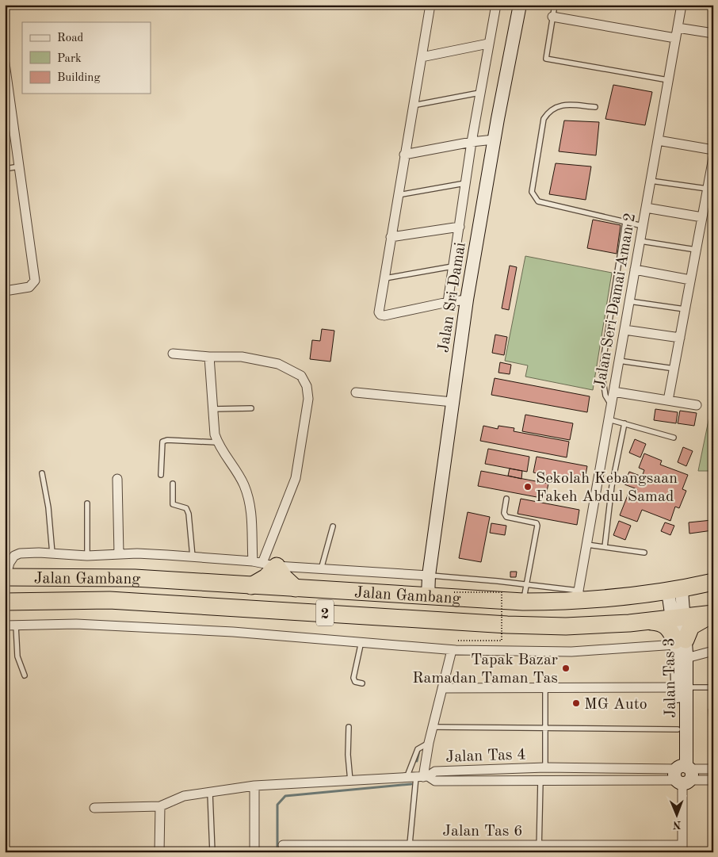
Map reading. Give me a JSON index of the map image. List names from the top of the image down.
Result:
{
  "streets": {
    "highway": ["Jalan Gambang", "2"],
    "street": [
      "Jalan Sri Damai",
      "Jalan Seri Damai Aman 2",
      "Jalan Tas 3",
      "Jalan Tas 4",
      "Jalan Tas 6"
    ]
  },
  "crossings": [
    ["Jalan Sri Damai", "Jalan Gambang"],
    ["Jalan Seri Damai Aman 2", "Jalan Gambang"],
    ["Jalan Gambang", "Jalan Tas 3"],
    ["Jalan Tas 3", "Jalan Tas 4"],
    ["Jalan Tas 3", "Jalan Tas 6"]
  ],
  "places": ["Sekolah Kebangsaan Fakeh Abdul Samad", "Tapak Bazar Ramadan Taman Tas", "MG Auto"],
  "legend": ["Road", "Park", "Building"],
  "north": "bottom"
}
